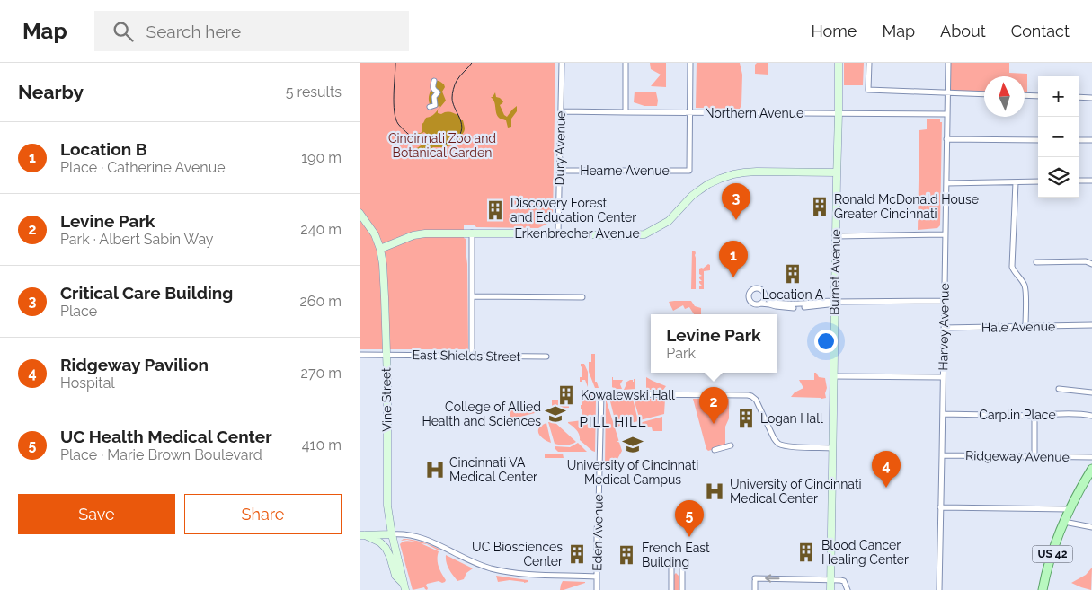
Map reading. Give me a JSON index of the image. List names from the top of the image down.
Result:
{
  "streets": {
    "main road": ["US 42"],
    "street": [
      "Northern Avenue",
      "Dury Avenue",
      "Hearne Avenue",
      "Erkenbrecher Avenue",
      "Burnet Avenue",
      "Harvey Avenue",
      "Hale Avenue",
      "East Shields Street",
      "Vine Street",
      "Carplin Place",
      "Ridgeway Avenue",
      "Eden Avenue"
    ]
  },
  "crossings": [
    ["Northern Avenue", "Dury Avenue"],
    ["Northern Avenue", "Hearne Avenue"],
    ["Northern Avenue", "Burnet Avenue"],
    ["Northern Avenue", "Harvey Avenue"],
    ["Dury Avenue", "Hearne Avenue"],
    ["Dury Avenue", "Erkenbrecher Avenue"],
    ["Erkenbrecher Avenue", "Burnet Avenue"],
    ["Erkenbrecher Avenue", "Vine Street"],
    ["Burnet Avenue", "Eden Avenue"],
    ["Harvey Avenue", "Hale Avenue"],
    ["Harvey Avenue", "Carplin Place"],
    ["Harvey Avenue", "Ridgeway Avenue"],
    ["East Shields Street", "Vine Street"]
  ],
  "districts": ["PILL HILL"],
  "parks": ["Cincinnati Zoo and Botanical Garden"],
  "places": {
    "building": [
      "Ronald McDonald House Greater Cincinnati",
      "Discovery Forest and Education Center",
      "Location A",
      "Kowalewski Hall",
      "Logan Hall",
      "Blood Cancer Healing Center",
      "UC Biosciences Center",
      "French East Building"
    ],
    "school or university": ["College of Allied Health and Sciences", "University of Cincinnati Medical Campus"],
    "hospital": ["Cincinnati VA Medical Center", "University of Cincinnati Medical Center"]
  },
  "north": "top",
  "page": {
    "header": "Map",
    "search": "Search here",
    "nav": [
      "Home",
      "Map",
      "About",
      "Contact"
    ],
    "heading": ["Nearby", "5 results"],
    "map_buttons": ["+", "−"],
    "list": [
      {
        "mark": "1",
        "name": "Location B",
        "note": "Place · Catherine Avenue",
        "value": "190 m"
      },
      {
        "mark": "2",
        "name": "Levine Park",
        "note": "Park · Albert Sabin Way",
        "value": "240 m"
      },
      {
        "mark": "3",
        "name": "Critical Care Building",
        "note": "Place",
        "value": "260 m"
      },
      {
        "mark": "4",
        "name": "Ridgeway Pavilion",
        "note": "Hospital",
        "value": "270 m"
      },
      {
        "mark": "5",
        "name": "UC Health Medical Center",
        "note": "Place · Marie Brown Boulevard",
        "value": "410 m"
      }
    ],
    "pins": [
      "3",
      "1",
      "2",
      "4",
      "5"
    ],
    "popup": ["Levine Park", "Park"],
    "buttons": ["Save", "Share"]
  }
}
